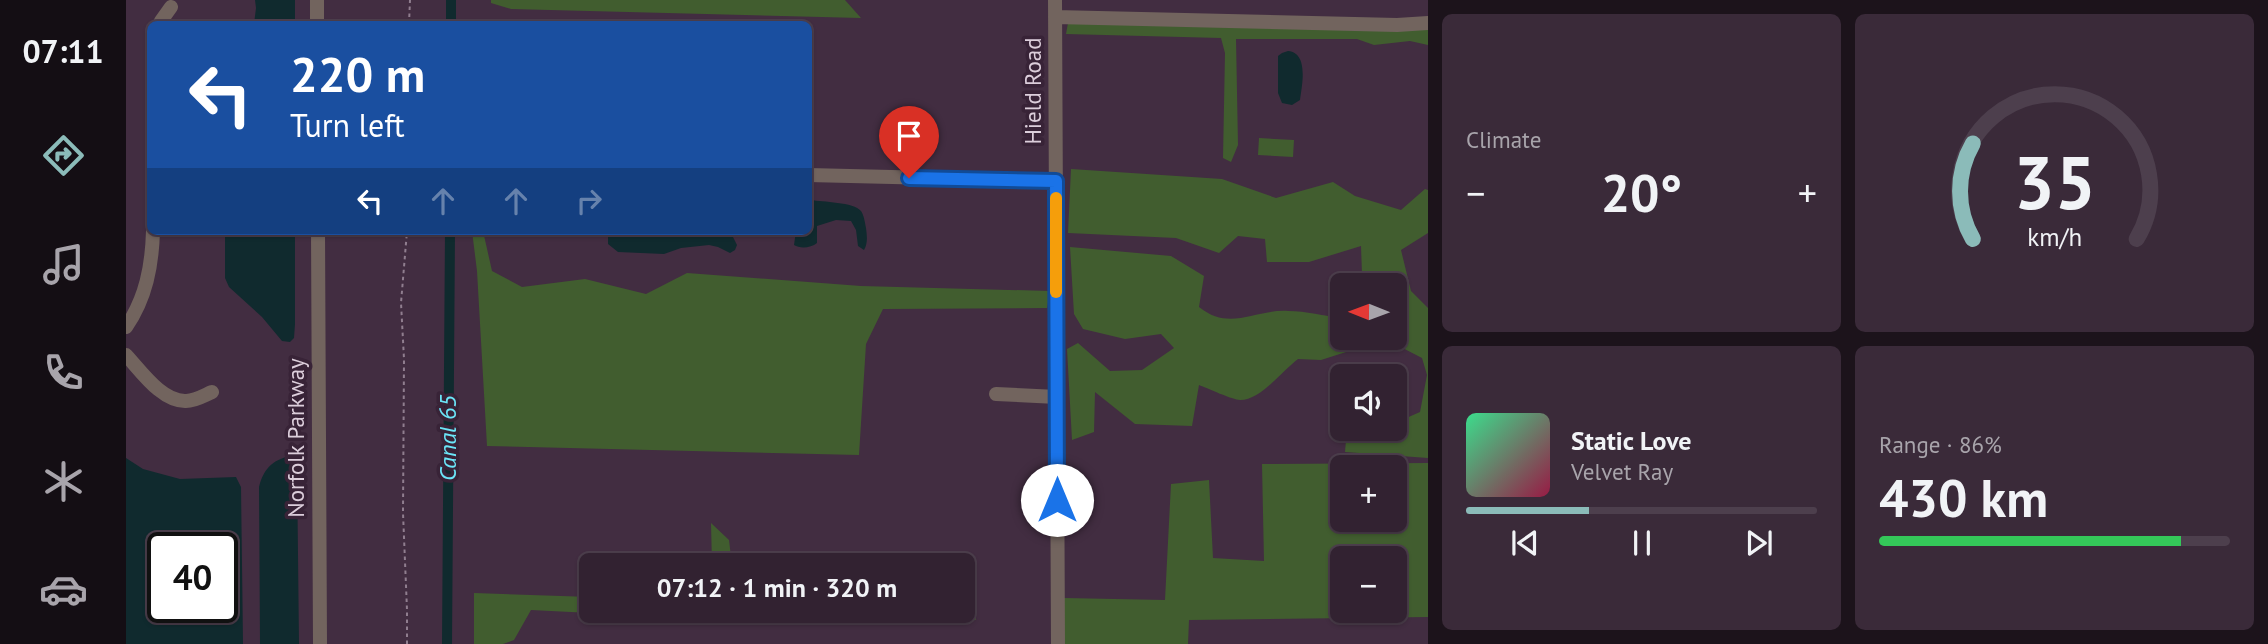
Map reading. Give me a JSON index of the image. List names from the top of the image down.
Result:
{
  "streets": {
    "street": ["Hield Road", "Norfolk Parkway"]
  },
  "water": ["Canal 65"],
  "north": "left",
  "page": {
    "tabs": "07:11",
    "tile": [
      "Climate",
      ["Range · 86%", "430 km"]
    ],
    "turn": ["220 m", "Turn left"],
    "heat": ["−", "20°", "+"],
    "map_buttons": ["+", "−"],
    "song": ["Static Love", "Velvet Ray"],
    "limit": "40",
    "trip": "07:12 · 1 min · 320 m",
    "gauge": ["35", "km/h"]
  }
}
